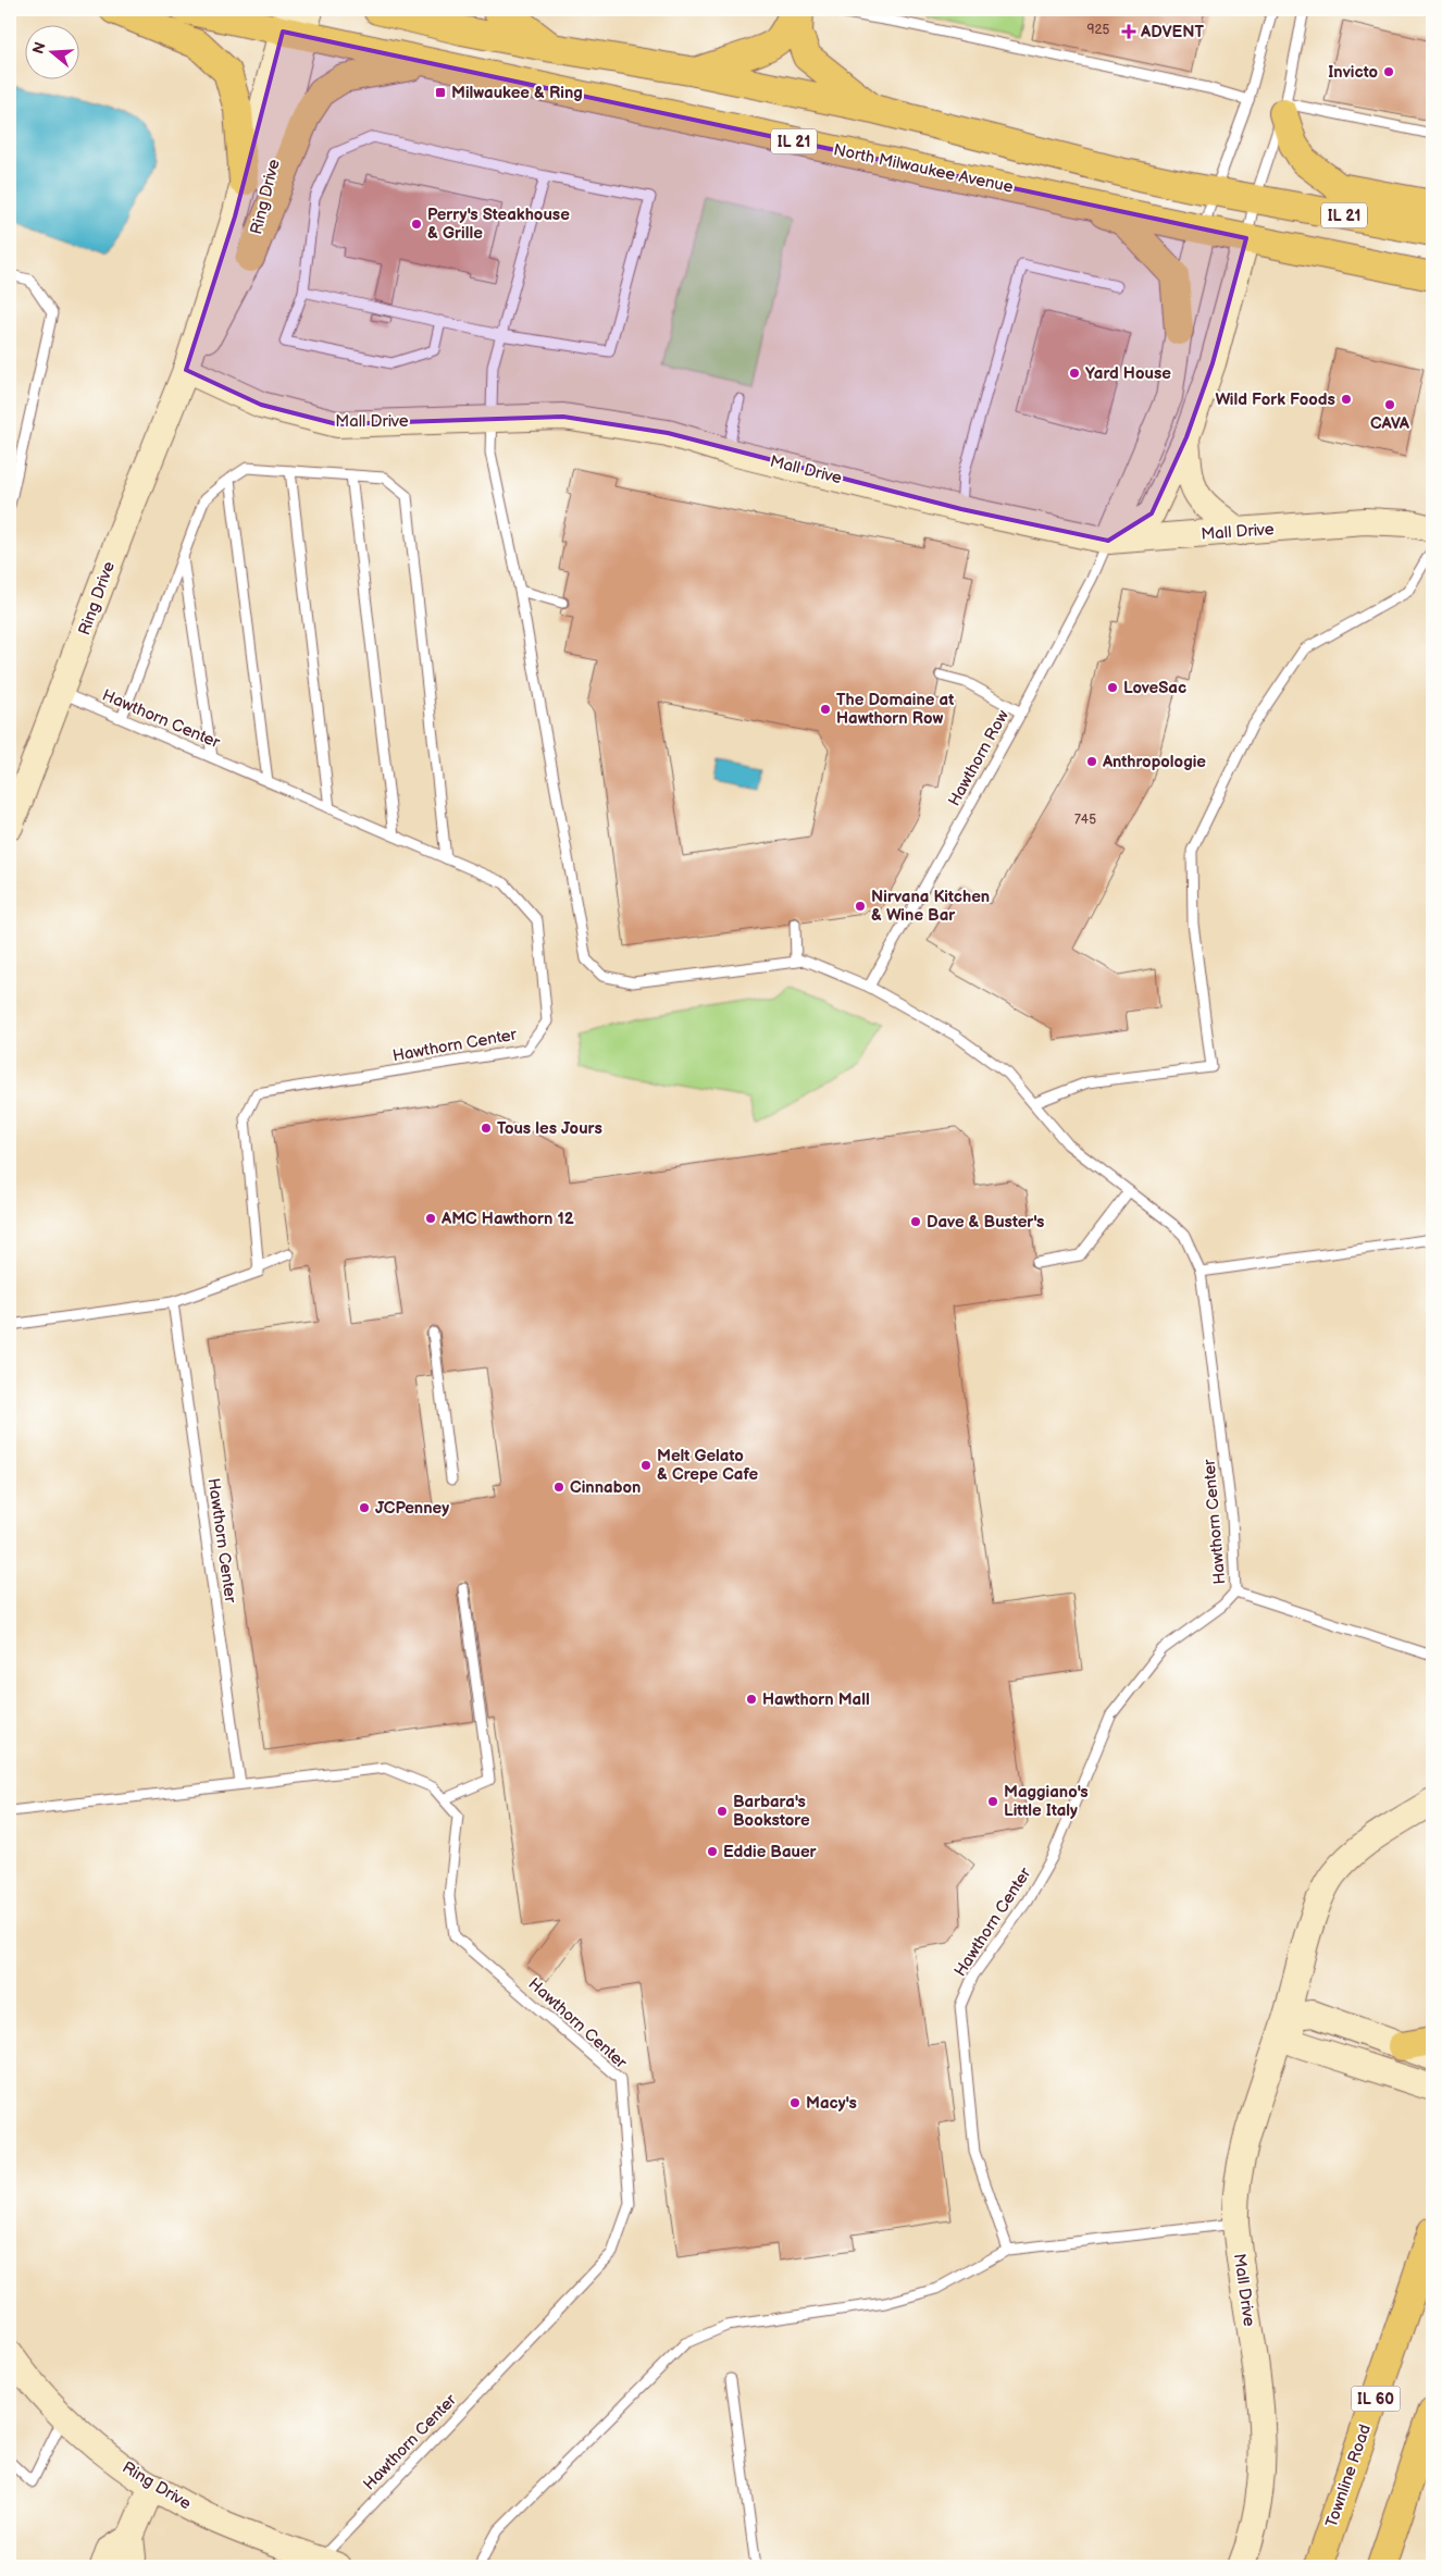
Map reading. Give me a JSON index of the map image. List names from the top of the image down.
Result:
{
  "streets": {
    "main road": [
      "IL 21",
      "North Milwaukee Avenue",
      "IL 60",
      "Townline Road"
    ],
    "street": ["Ring Drive", "Mall Drive"],
    "lane": ["Hawthorn Center", "Hawthorn Row"]
  },
  "crossings": [
    ["North Milwaukee Avenue", "Ring Drive"],
    ["Ring Drive", "Mall Drive"],
    ["Ring Drive", "Hawthorn Center"],
    ["Mall Drive", "Hawthorn Center"],
    ["Mall Drive", "Hawthorn Row"],
    ["Hawthorn Center", "Hawthorn Row"]
  ],
  "places": {
    "health": ["ADVENT"],
    "other": [
      "Invicto",
      "Perry's Steakhouse & Grille",
      "Yard House",
      "Wild Fork Foods",
      "CAVA",
      "LoveSac",
      "The Domaine at Hawthorn Row",
      "Anthropologie",
      "Nirvana Kitchen & Wine Bar",
      "Tous les Jours",
      "AMC Hawthorn 12",
      "Dave & Buster's",
      "Melt Gelato & Crepe Cafe",
      "Cinnabon",
      "JCPenney",
      "Hawthorn Mall",
      "Maggiano's Little Italy",
      "Barbara's Bookstore",
      "Eddie Bauer",
      "Macy's"
    ],
    "transit": ["Milwaukee & Ring"]
  },
  "house_numbers": ["925", "745"],
  "north": "left"
}
